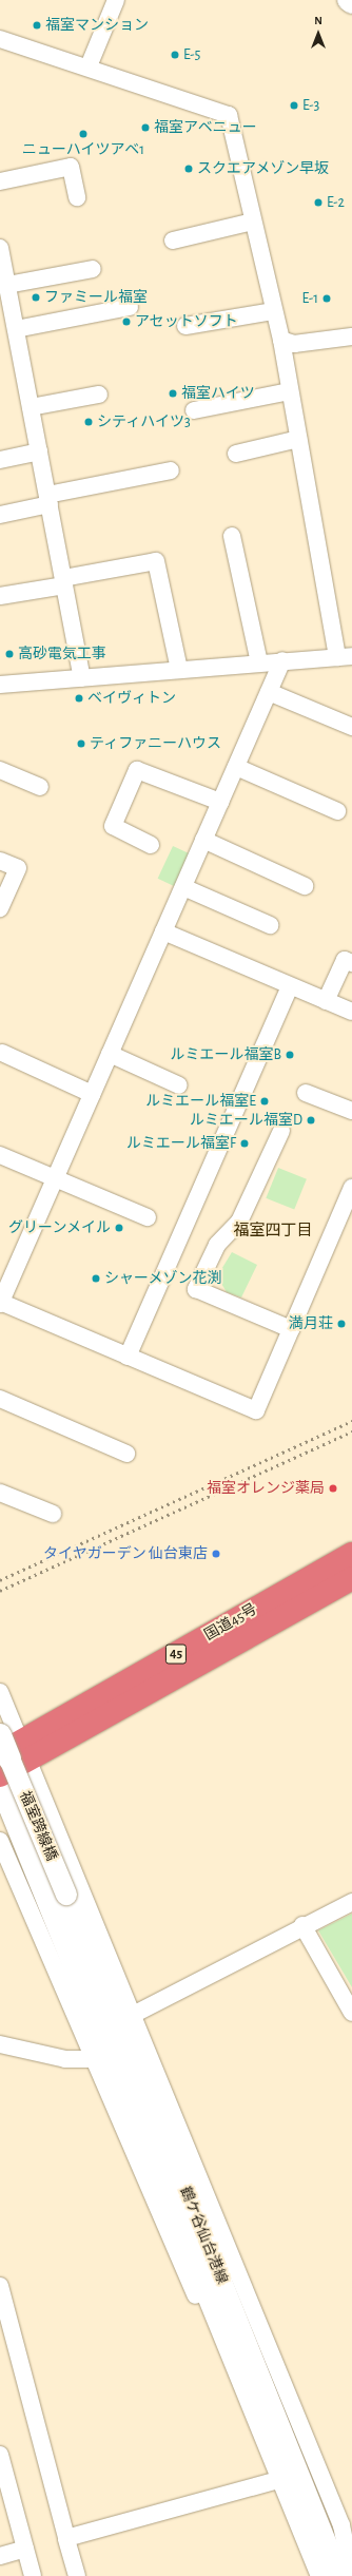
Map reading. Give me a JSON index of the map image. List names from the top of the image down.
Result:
{
  "streets": {
    "highway": ["国道45号", "45"],
    "street": ["福室跨線橋", "鶴ケ谷仙台港線"]
  },
  "crossings": [
    ["国道45号", "福室跨線橋"],
    ["福室跨線橋", "鶴ケ谷仙台港線"]
  ],
  "districts": ["福室四丁目"],
  "places": [
    "福室マンション",
    "E-5",
    "E-3",
    "福室アベニュー",
    "ニューハイツアベ1",
    "スクエアメゾン早坂",
    "E-2",
    "ファミール福室",
    "E-1",
    "アセットソフト",
    "福室ハイツ",
    "シティハイツ3",
    "高砂電気工事",
    "ベイヴィトン",
    "ティファニーハウス",
    "ルミエール福室B",
    "ルミエール福室E",
    "ルミエール福室D",
    "ルミエール福室F",
    "グリーンメイル",
    "シャーメゾン花渕",
    "満月荘",
    "福室オレンジ薬局",
    "タイヤガーデン 仙台東店"
  ],
  "north": "top"
}
